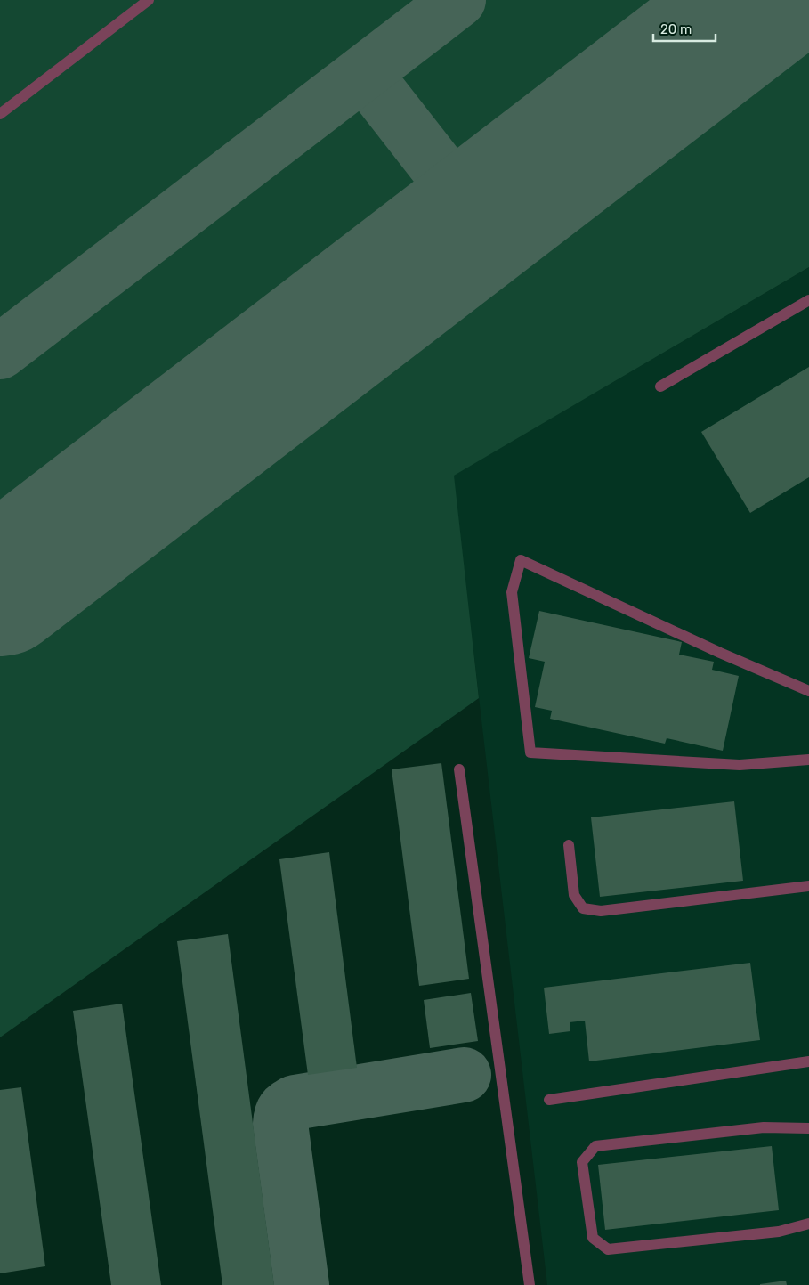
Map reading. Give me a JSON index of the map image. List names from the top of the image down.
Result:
{
  "scale_bar": "20 m"
}
